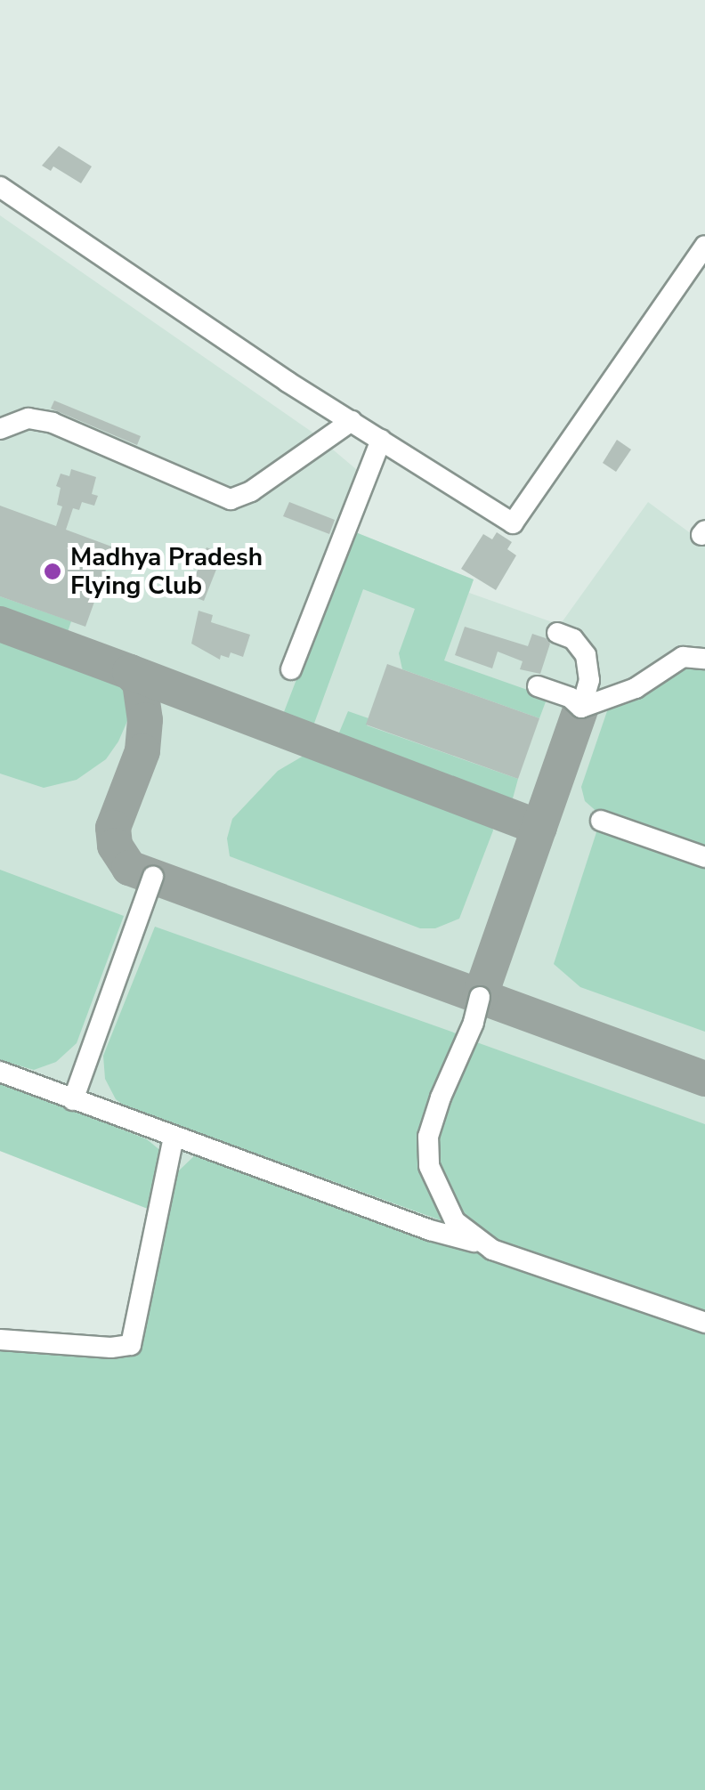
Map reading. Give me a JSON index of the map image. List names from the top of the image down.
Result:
{
  "places": ["Madhya Pradesh Flying Club"]
}
